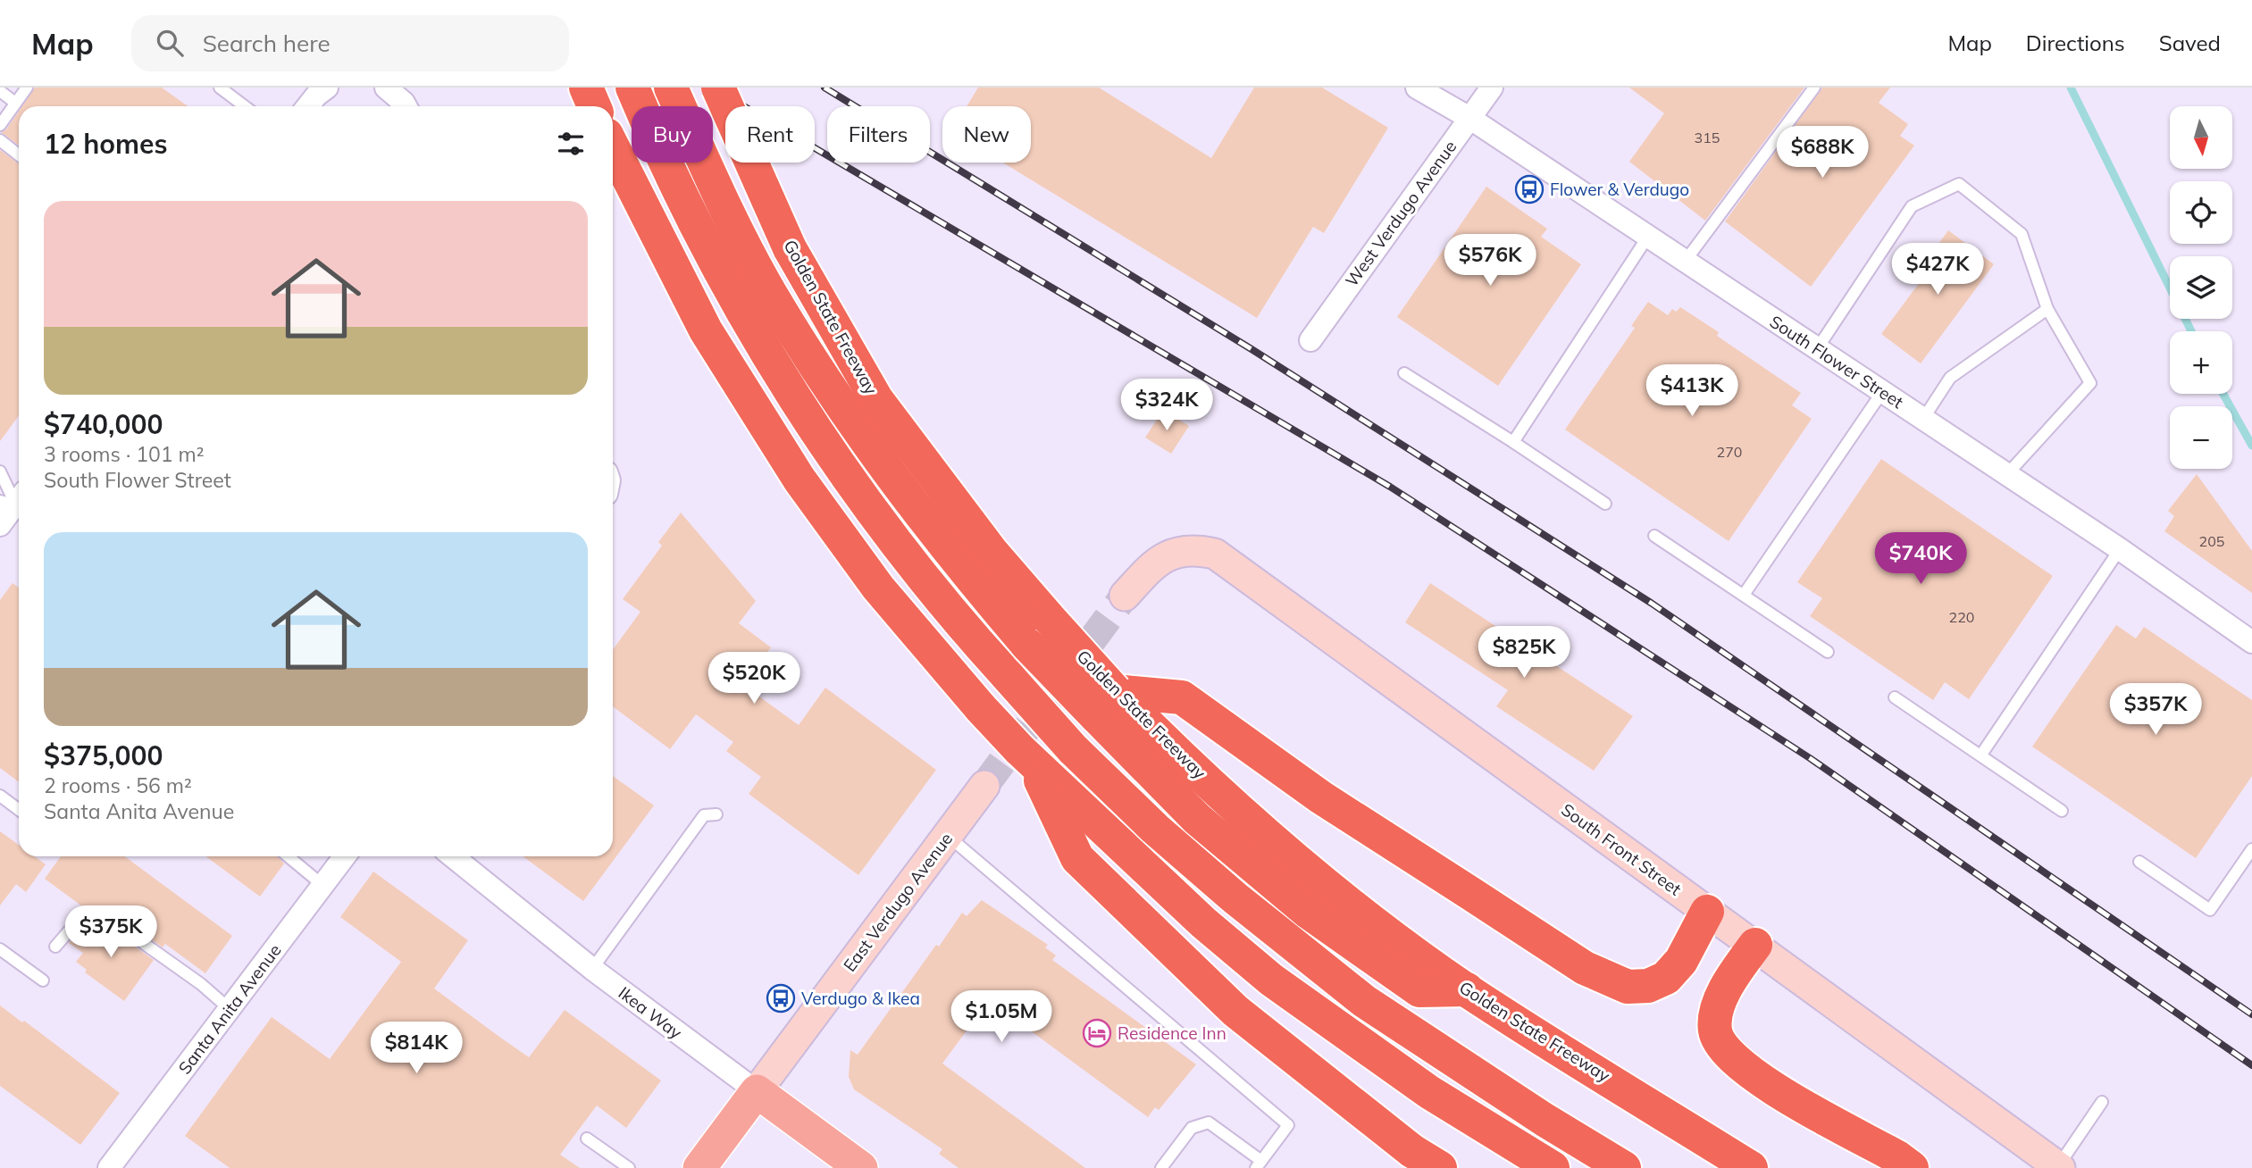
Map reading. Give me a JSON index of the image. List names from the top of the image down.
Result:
{
  "streets": {
    "highway": ["Golden State Freeway"],
    "main road": ["South Front Street", "East Verdugo Avenue", "Ikea Way"],
    "street": ["West Verdugo Avenue", "South Flower Street", "Santa Anita Avenue"]
  },
  "crossings": [
    ["West Verdugo Avenue", "South Flower Street"],
    ["East Verdugo Avenue", "Ikea Way"]
  ],
  "places": {
    "bus stop": ["Flower & Verdugo", "Verdugo & Ikea"],
    "hotel": ["Residence Inn"]
  },
  "house_numbers": [
    "315",
    "270",
    "205",
    "220"
  ],
  "north": "bottom",
  "page": {
    "header": "Map",
    "search": "Search here",
    "nav": ["Map", "Directions", "Saved"],
    "map_buttons": ["+", "−"],
    "chip": [
      "Buy",
      "Rent",
      "Filters",
      "New"
    ],
    "heading": "12 homes",
    "price": [
      "$688K",
      "$576K",
      "$427K",
      "$413K",
      "$324K",
      "$740K",
      "$825K",
      "$520K",
      "$357K",
      "$375K",
      "$1.05M",
      "$814K"
    ],
    "list": [
      {
        "name": "$740,000",
        "note": "3 rooms · 101 m² · South Flower Street"
      },
      {
        "name": "$375,000",
        "note": "2 rooms · 56 m² · Santa Anita Avenue"
      }
    ]
  }
}
